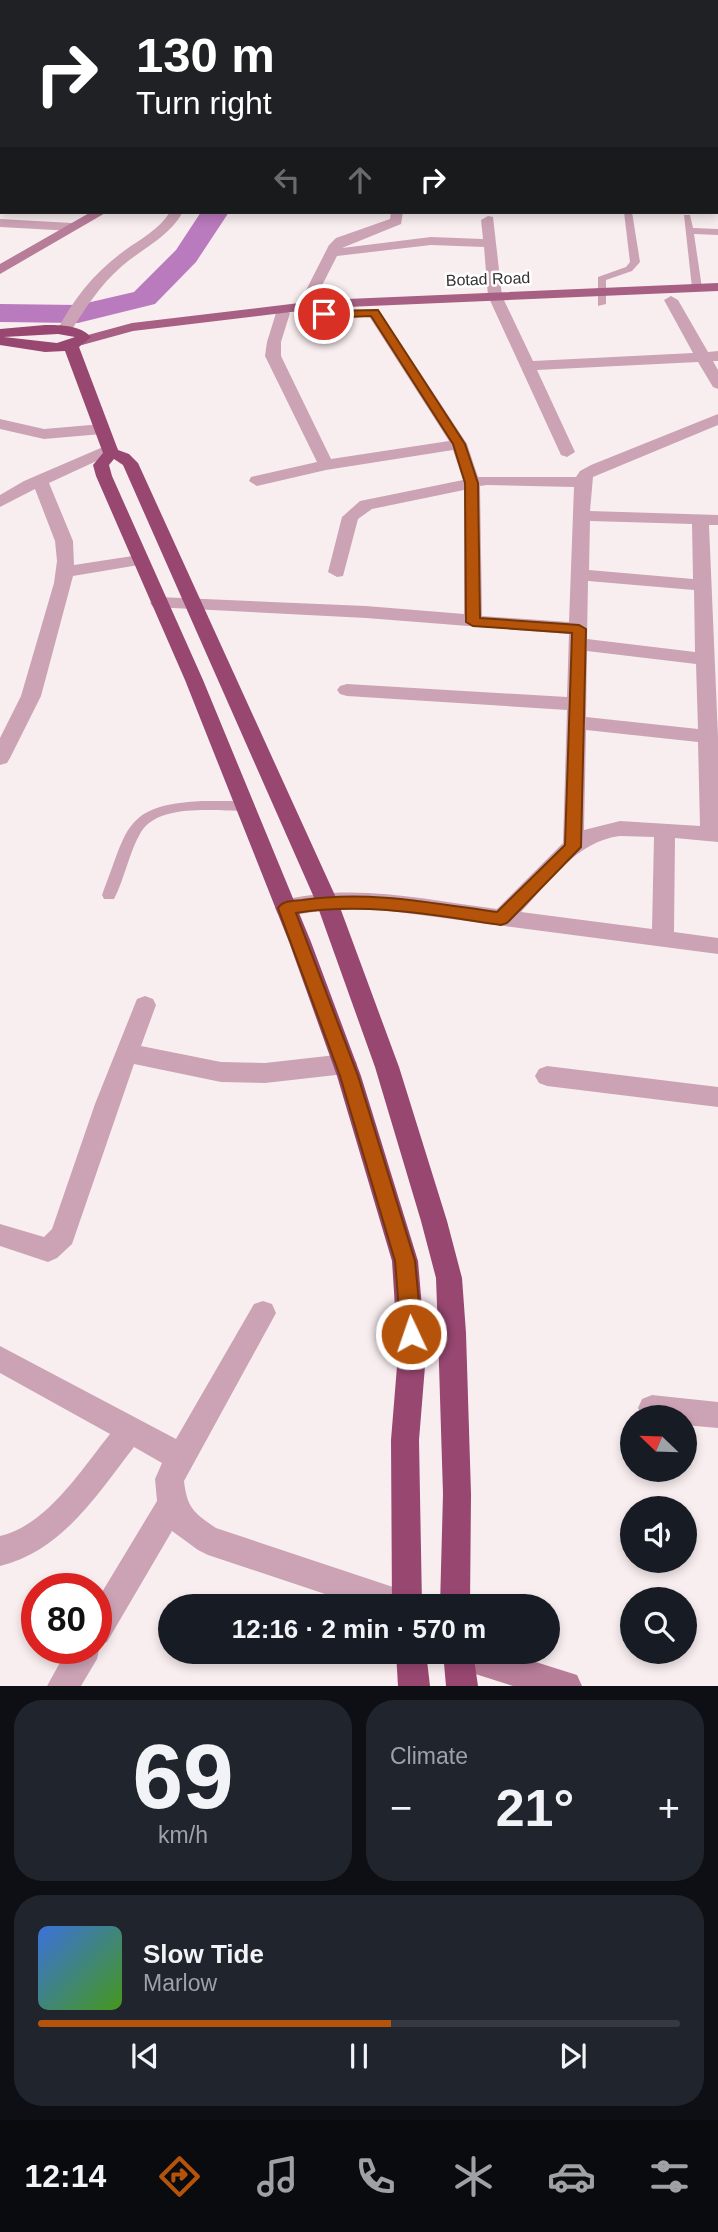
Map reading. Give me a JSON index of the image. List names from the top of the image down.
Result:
{
  "streets": {
    "main road": ["Botad Road"]
  },
  "north": "top left",
  "page": {
    "turn": ["130 m", "Turn right"],
    "limit": "80",
    "trip": "12:16 · 2 min · 570 m",
    "tile": [
      ["69", "km/h"],
      "Climate"
    ],
    "heat": ["−", "21°", "+"],
    "song": ["Slow Tide", "Marlow"],
    "tabs": "12:14"
  }
}
